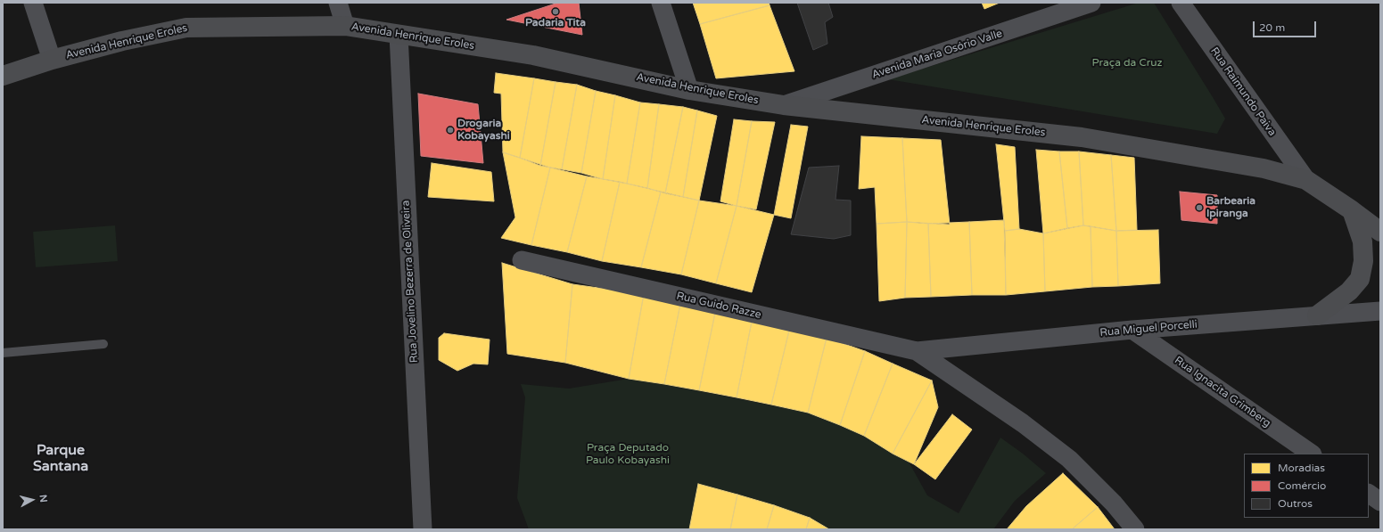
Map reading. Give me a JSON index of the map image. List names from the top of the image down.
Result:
{
  "streets": {
    "main road": ["Avenida Henrique Eroles"],
    "street": [
      "Avenida Maria Osório Valle",
      "Rua Raimundo Paiva",
      "Rua Jovelino Bezerra de Oliveira",
      "Rua Guido Razze",
      "Rua Miguel Porcelli",
      "Rua Ignacita Grimberg"
    ]
  },
  "crossings": [
    ["Avenida Henrique Eroles", "Avenida Maria Osório Valle"],
    ["Avenida Henrique Eroles", "Rua Raimundo Paiva"],
    ["Avenida Henrique Eroles", "Rua Jovelino Bezerra de Oliveira"],
    ["Rua Guido Razze", "Rua Miguel Porcelli"],
    ["Rua Miguel Porcelli", "Rua Ignacita Grimberg"]
  ],
  "districts": ["Parque Santana"],
  "parks": ["Praça da Cruz", "Praça Deputado Paulo Kobayashi"],
  "places": ["Padaria Tita", "Drogaria Kobayashi", "Barbearia Ipiranga"],
  "legend": ["Moradias", "Comércio", "Outros"],
  "scale_bar": "20 m",
  "north": "right"
}
